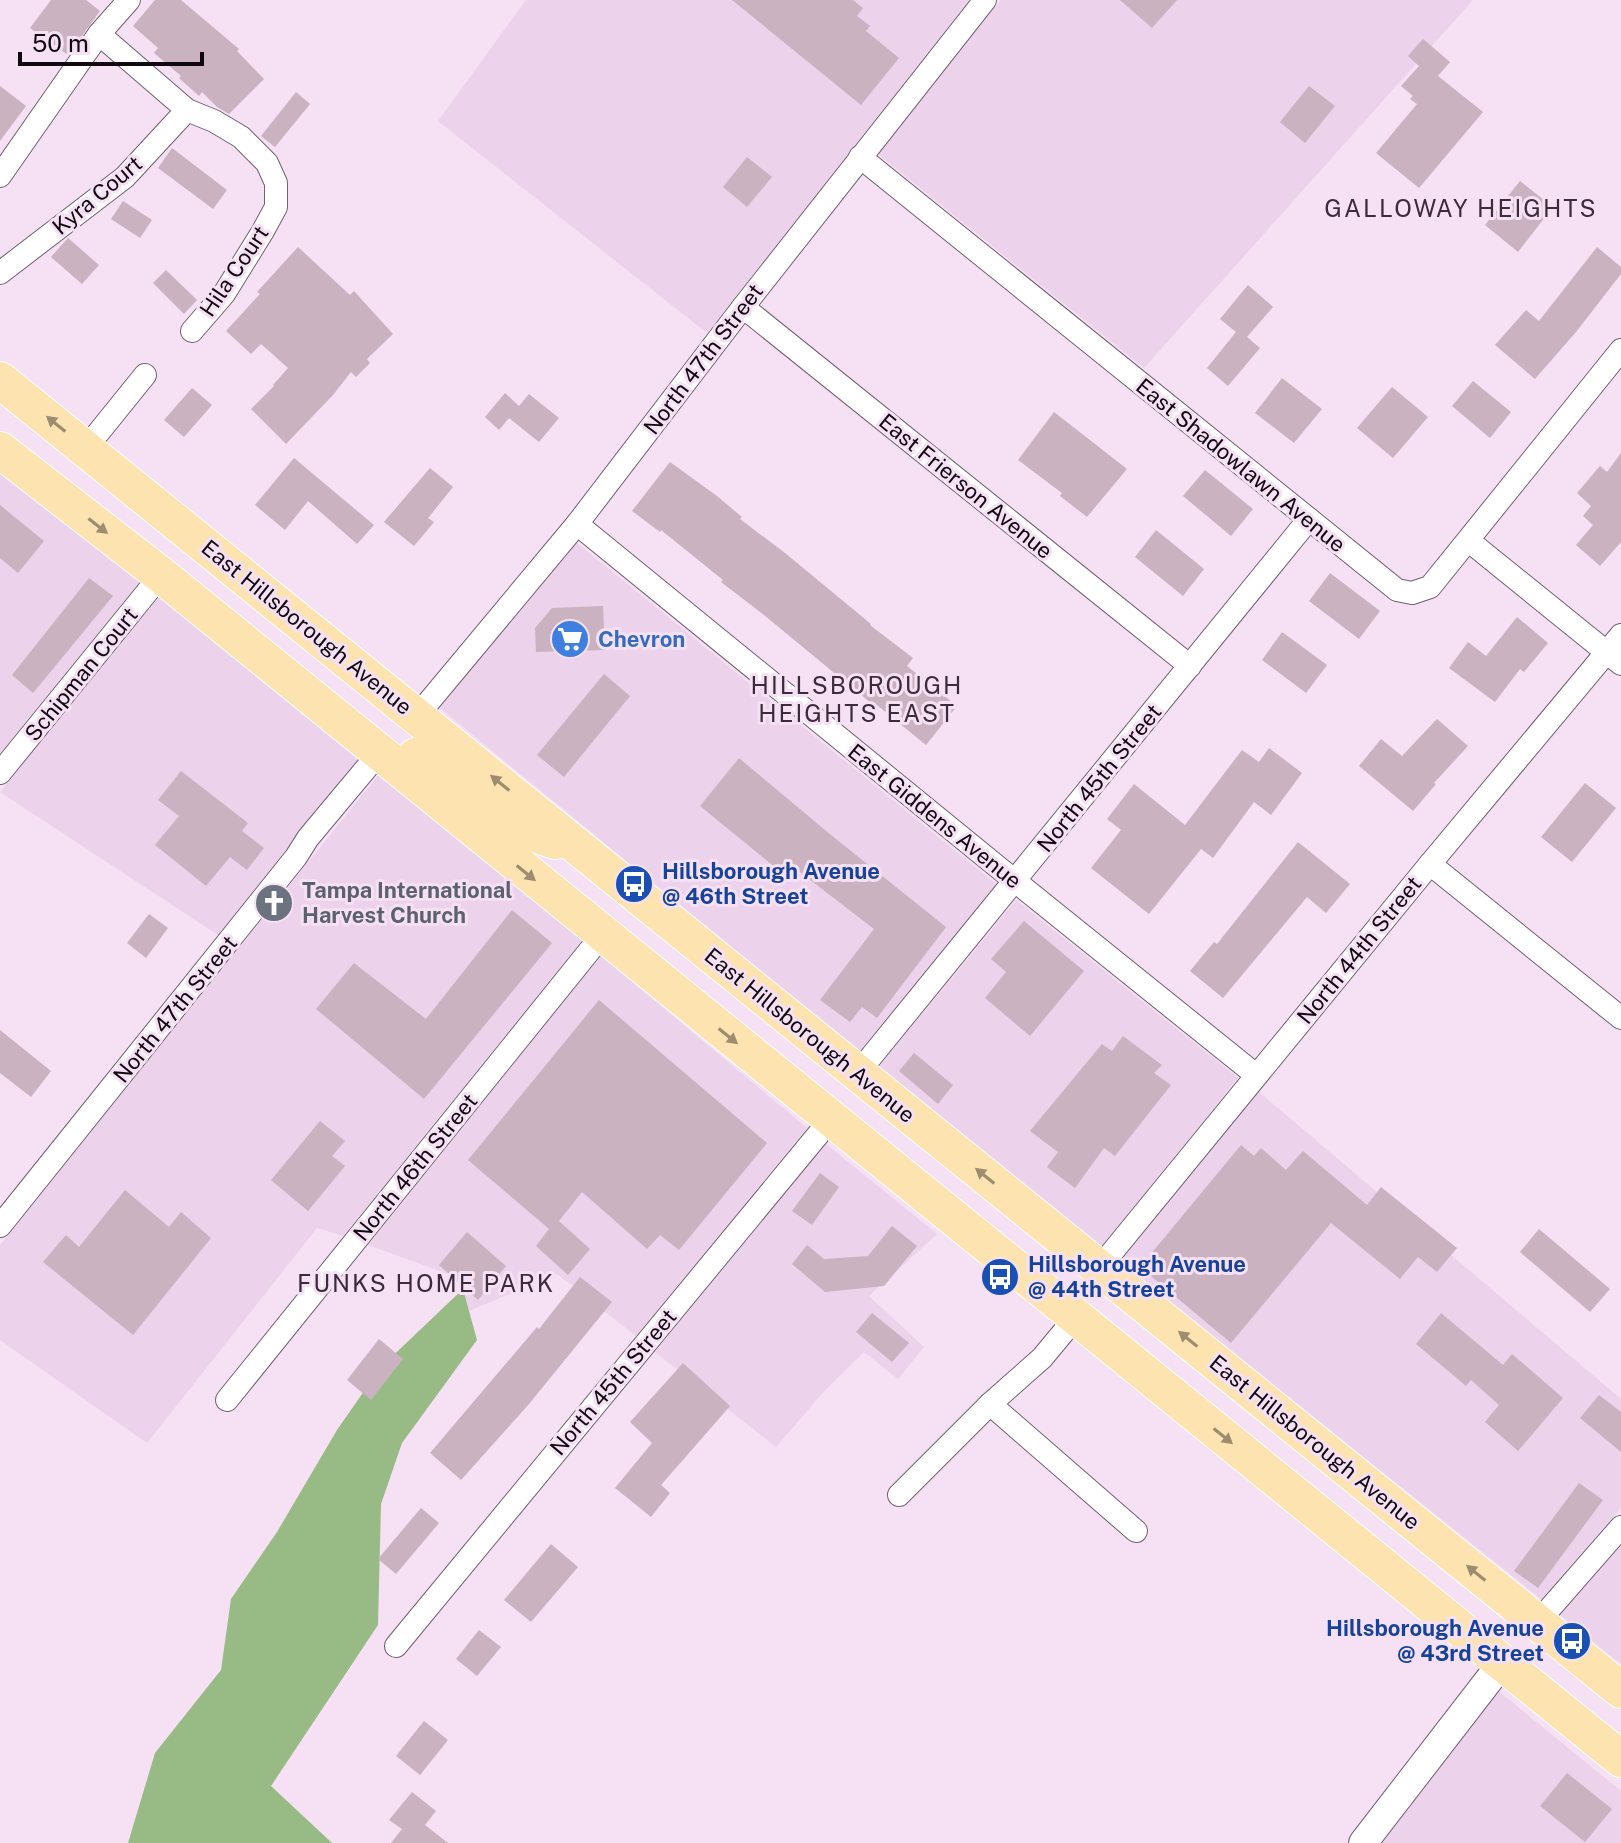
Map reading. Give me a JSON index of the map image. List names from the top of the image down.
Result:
{
  "streets": {
    "main road": ["East Hillsborough Avenue"],
    "street": [
      "Kyra Court",
      "Hila Court",
      "North 47th Street",
      "East Shadowlawn Avenue",
      "East Frierson Avenue",
      "Schipman Court",
      "North 45th Street",
      "East Giddens Avenue",
      "North 44th Street",
      "North 46th Street"
    ]
  },
  "crossings": [
    ["Kyra Court", "Hila Court"],
    ["North 47th Street", "East Shadowlawn Avenue"],
    ["North 47th Street", "East Frierson Avenue"],
    ["North 47th Street", "East Hillsborough Avenue"],
    ["North 47th Street", "East Giddens Avenue"],
    ["East Shadowlawn Avenue", "North 45th Street"],
    ["East Frierson Avenue", "North 45th Street"],
    ["East Hillsborough Avenue", "North 45th Street"],
    ["East Hillsborough Avenue", "North 44th Street"],
    ["North 45th Street", "East Giddens Avenue"],
    ["East Giddens Avenue", "North 44th Street"]
  ],
  "districts": ["GALLOWAY HEIGHTS", "HILLSBOROUGH HEIGHTS EAST", "FUNKS HOME PARK"],
  "places": {
    "supermarket": ["Chevron"],
    "bus stop": ["Hillsborough Avenue @ 46th Street", "Hillsborough Avenue @ 44th Street", "Hillsborough Avenue @ 43rd Street"],
    "church": ["Tampa International Harvest Church"]
  },
  "scale_bar": "50 m"
}
